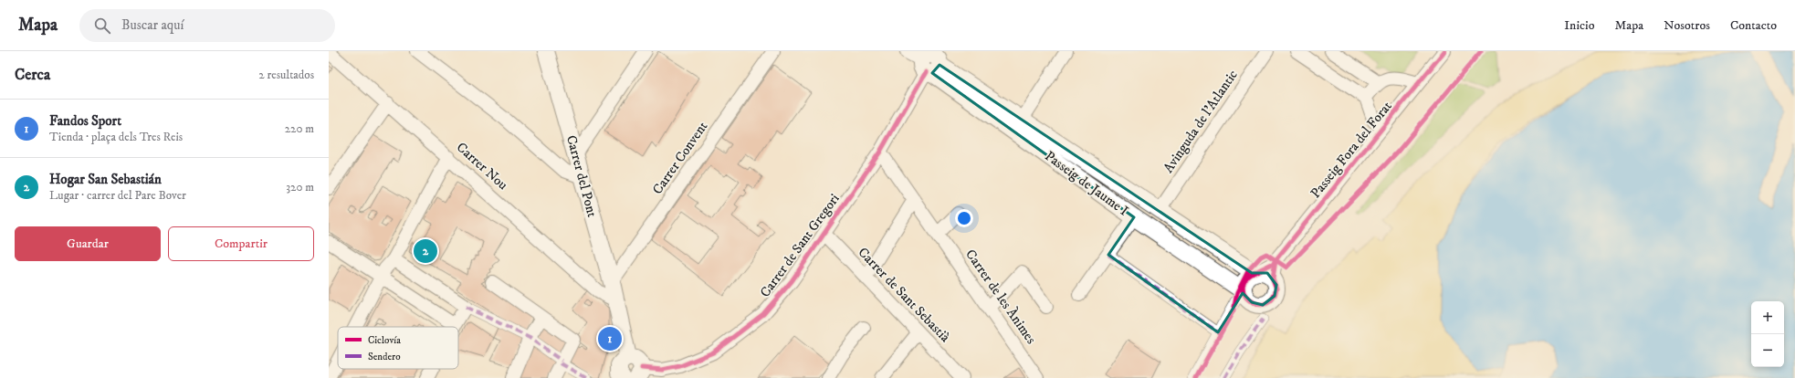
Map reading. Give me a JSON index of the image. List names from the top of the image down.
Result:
{
  "streets": {
    "street": [
      "Avinguda de l'Atlantic",
      "Passeig Fora del Forat",
      "Carrer Convent",
      "Carrer Nou",
      "Carrer del Pont",
      "Passeig de Jaume I",
      "Carrer de Sant Gregori",
      "Carrer de Sant Sebastià",
      "Carrer de les Ànimes"
    ]
  },
  "crossings": [
    ["Avinguda de l'Atlantic", "Passeig de Jaume I"],
    ["Passeig Fora del Forat", "Passeig de Jaume I"],
    ["Carrer Convent", "Carrer del Pont"],
    ["Carrer Nou", "Carrer del Pont"],
    ["Passeig de Jaume I", "Carrer de Sant Gregori"],
    ["Carrer de Sant Gregori", "Carrer de Sant Sebastià"],
    ["Carrer de Sant Gregori", "Carrer de les Ànimes"]
  ],
  "legend": ["Ciclovía", "Sendero"],
  "page": {
    "header": "Mapa",
    "search": "Buscar aquí",
    "nav": [
      "Inicio",
      "Mapa",
      "Nosotros",
      "Contacto"
    ],
    "heading": ["Cerca", "2 resultados"],
    "list": [
      {
        "mark": "1",
        "name": "Fandos Sport",
        "note": "Tienda · plaça dels Tres Reis",
        "value": "220 m"
      },
      {
        "mark": "2",
        "name": "Hogar San Sebastián",
        "note": "Lugar · carrer del Pare Bover",
        "value": "320 m"
      }
    ],
    "buttons": ["Guardar", "Compartir"],
    "pins": ["2", "1"],
    "map_buttons": ["+", "−"]
  }
}
